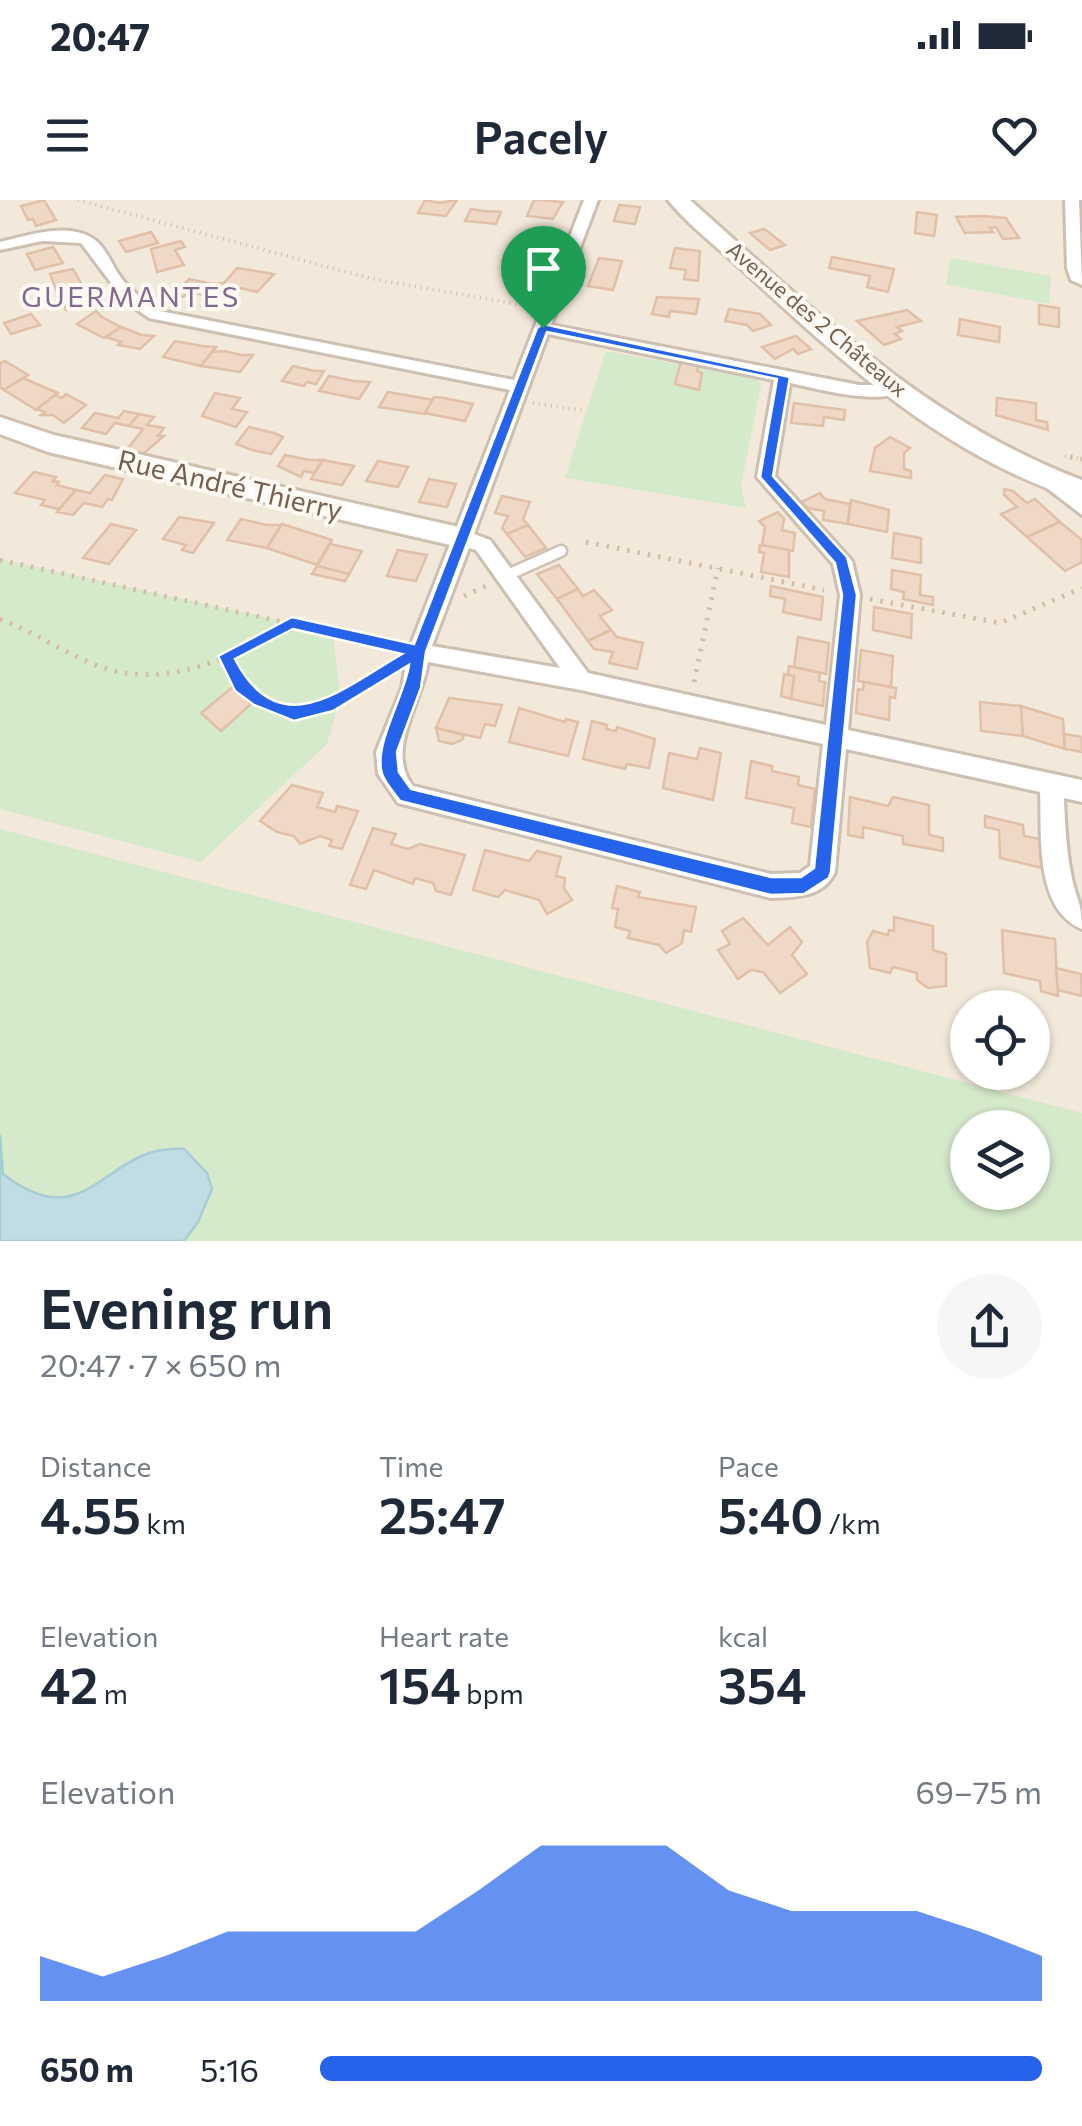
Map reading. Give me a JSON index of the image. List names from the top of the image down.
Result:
{
  "streets": {
    "main road": ["Avenue des 2 Châteaux", "Rue André Thierry"]
  },
  "districts": ["GUERMANTES"],
  "page": {
    "status": "20:47",
    "header": "Pacely",
    "heading": ["Evening run", "20:47 · 7 × 650 m"],
    "stats": [
      ["Distance", "4.55 km"],
      ["Time", "25:47"],
      ["Pace", "5:40 /km"],
      ["Elevation", "42 m"],
      ["Heart rate", "154 bpm"],
      ["kcal", "354"]
    ],
    "chart": ["Elevation", "69–75 m"],
    "list": [
      {
        "name": "650 m",
        "note": "5:16"
      }
    ]
  }
}
